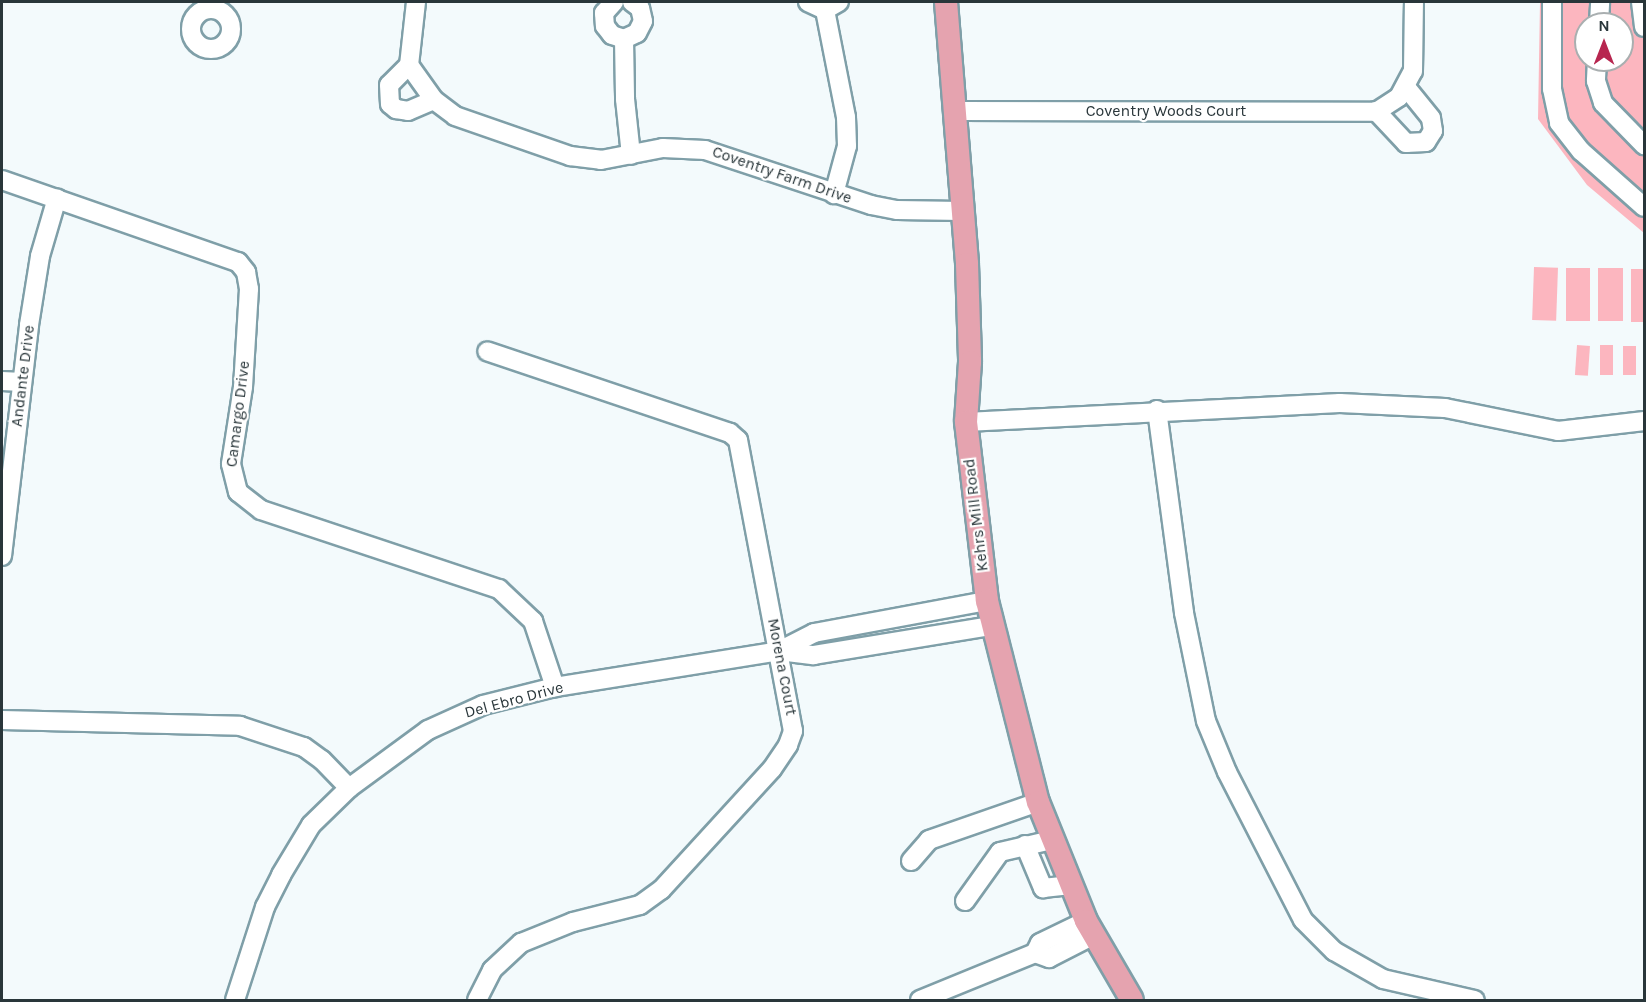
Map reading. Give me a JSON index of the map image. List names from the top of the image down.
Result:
{
  "streets": {
    "main road": ["Kehrs Mill Road"],
    "street": [
      "Coventry Woods Court",
      "Coventry Farm Drive",
      "Andante Drive",
      "Camargo Drive",
      "Morena Court",
      "Del Ebro Drive"
    ]
  },
  "crossings": [
    ["Coventry Woods Court", "Kehrs Mill Road"],
    ["Coventry Farm Drive", "Kehrs Mill Road"],
    ["Andante Drive", "Camargo Drive"],
    ["Camargo Drive", "Del Ebro Drive"],
    ["Kehrs Mill Road", "Del Ebro Drive"],
    ["Morena Court", "Del Ebro Drive"]
  ],
  "north": "top"
}
